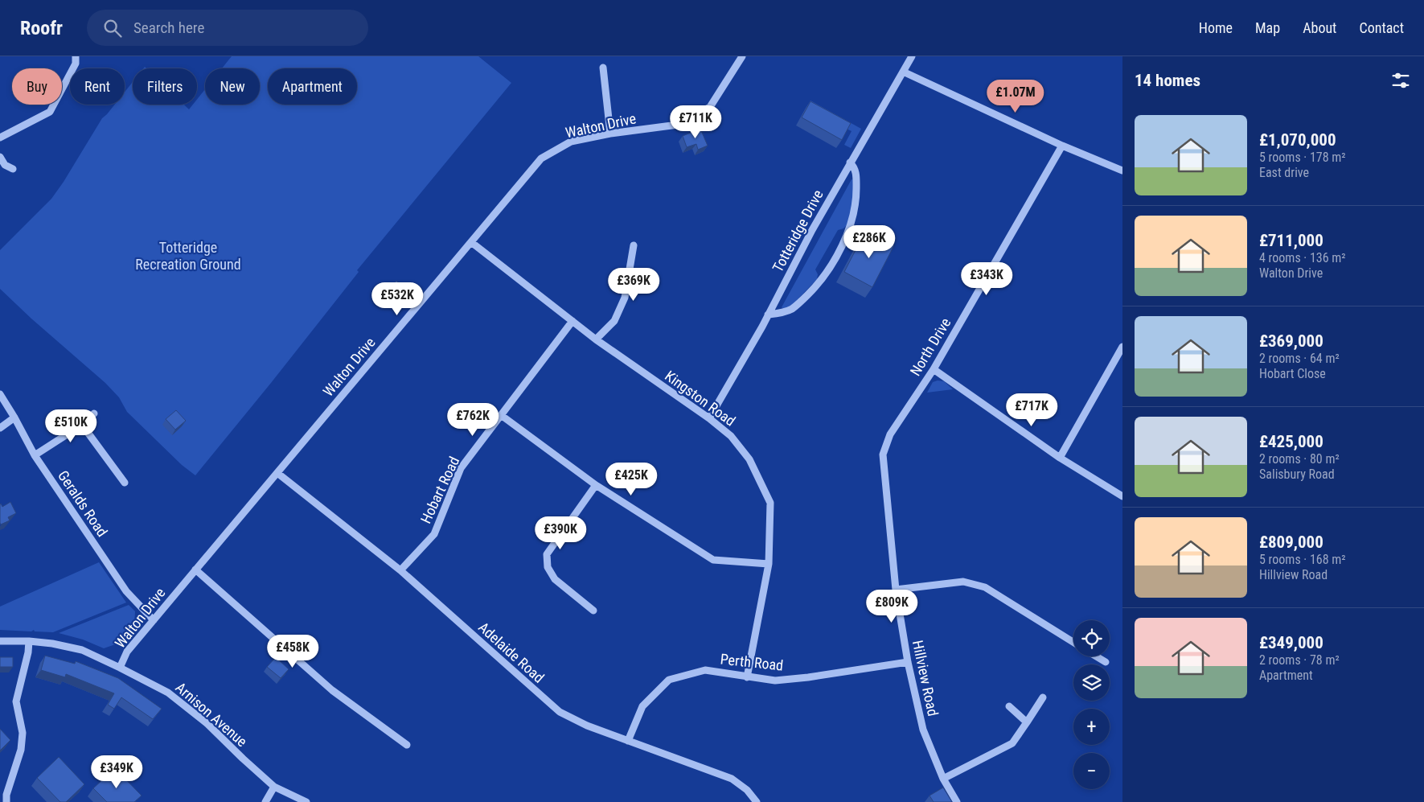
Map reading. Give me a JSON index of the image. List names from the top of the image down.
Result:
{
  "streets": {
    "street": [
      "Walton Drive",
      "Totteridge Drive",
      "North Drive",
      "Kingston Road",
      "Hobart Road",
      "Geralds Road",
      "Adelaide Road",
      "Perth Road",
      "Hillview Road",
      "Arnison Avenue"
    ]
  },
  "crossings": [
    ["Walton Drive", "Kingston Road"],
    ["Walton Drive", "Geralds Road"],
    ["Walton Drive", "Adelaide Road"],
    ["Walton Drive", "Arnison Avenue"],
    ["Totteridge Drive", "Kingston Road"],
    ["North Drive", "Hillview Road"],
    ["Kingston Road", "Hobart Road"],
    ["Kingston Road", "Perth Road"],
    ["Hobart Road", "Adelaide Road"],
    ["Adelaide Road", "Perth Road"],
    ["Perth Road", "Hillview Road"]
  ],
  "parks": ["Totteridge Recreation Ground"],
  "page": {
    "header": "Roofr",
    "search": "Search here",
    "nav": [
      "Home",
      "Map",
      "About",
      "Contact"
    ],
    "heading": "14 homes",
    "chip": [
      "Buy",
      "Rent",
      "Filters",
      "New",
      "Apartment"
    ],
    "price": [
      "£1.07M",
      "£711K",
      "£286K",
      "£343K",
      "£369K",
      "£532K",
      "£717K",
      "£762K",
      "£510K",
      "£425K",
      "£390K",
      "£809K",
      "£458K",
      "£349K"
    ],
    "list": [
      {
        "name": "£1,070,000",
        "note": "5 rooms · 178 m² · East drive"
      },
      {
        "name": "£711,000",
        "note": "4 rooms · 136 m² · Walton Drive"
      },
      {
        "name": "£369,000",
        "note": "2 rooms · 64 m² · Hobart Close"
      },
      {
        "name": "£425,000",
        "note": "2 rooms · 80 m² · Salisbury Road"
      },
      {
        "name": "£809,000",
        "note": "5 rooms · 168 m² · Hillview Road"
      },
      {
        "name": "£349,000",
        "note": "2 rooms · 78 m² · Apartment"
      }
    ],
    "map_buttons": ["+", "−"]
  }
}
